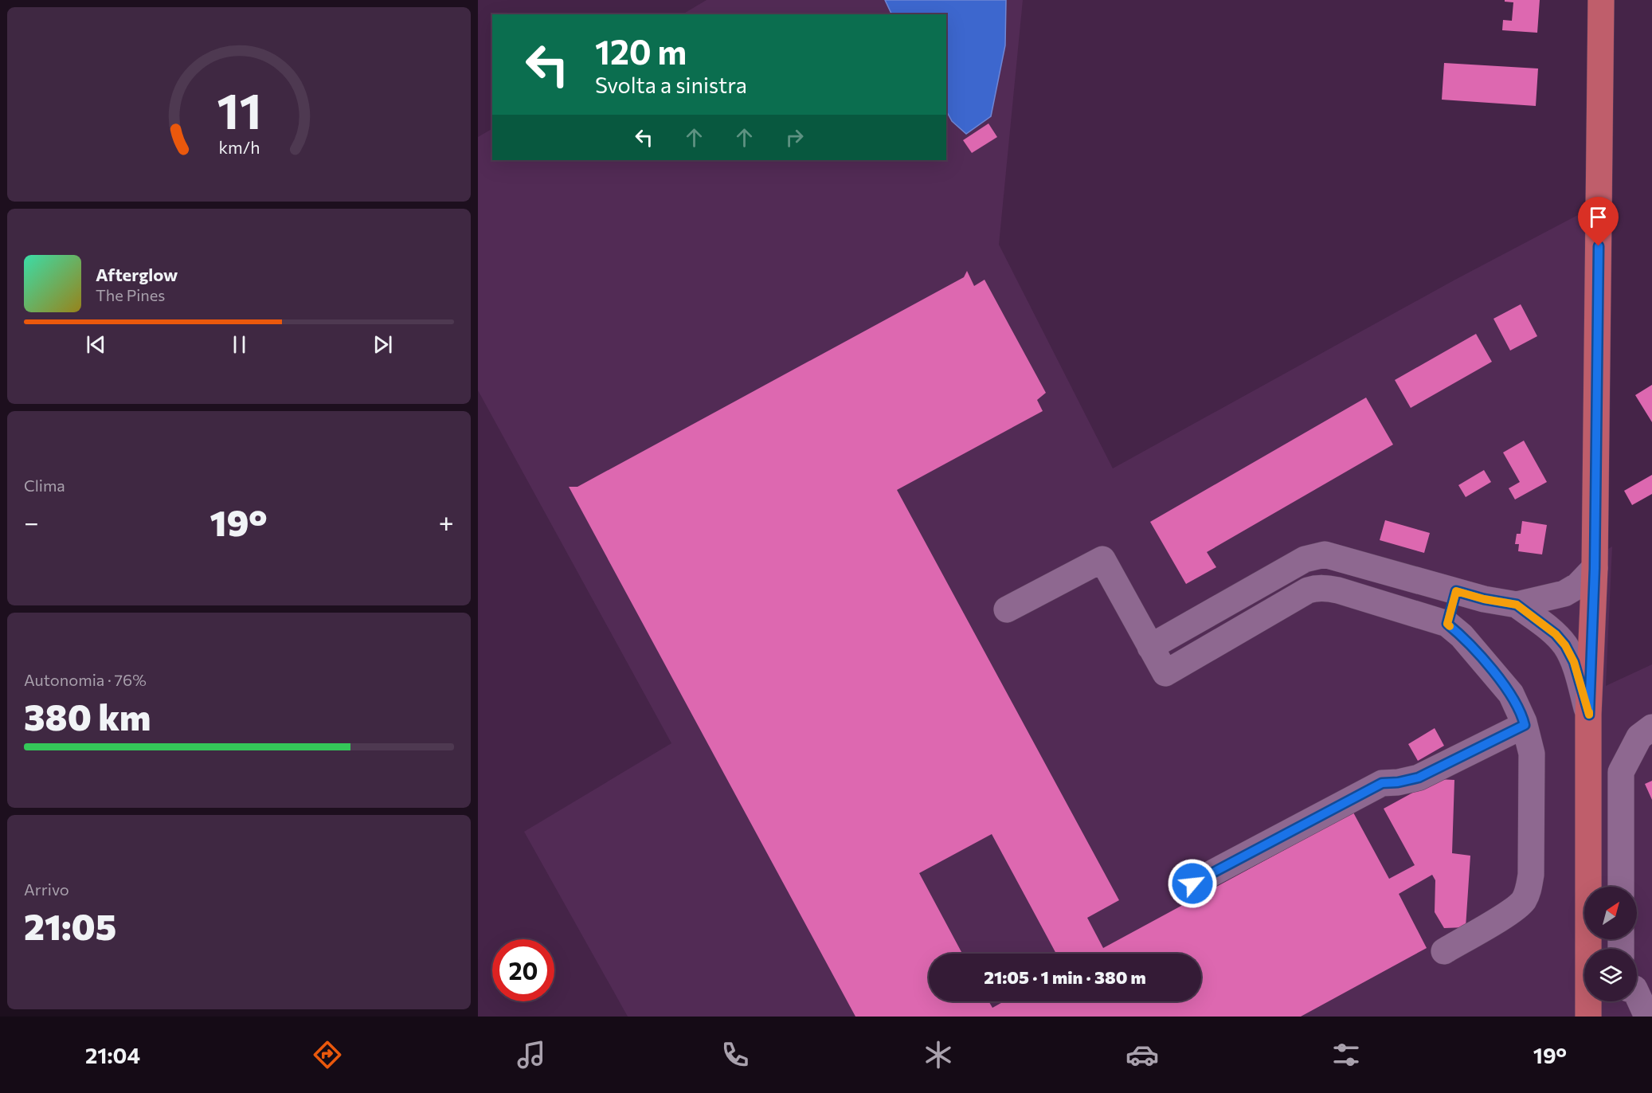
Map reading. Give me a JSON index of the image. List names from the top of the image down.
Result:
{
  "north": "top right",
  "page": {
    "turn": ["120 m", "Svolta a sinistra"],
    "song": ["Afterglow", "The Pines"],
    "tile": [
      "Clima",
      ["Autonomia · 76%", "380 km"],
      ["Arrivo", "21:05"]
    ],
    "heat": ["−", "19°", "+"],
    "limit": "20",
    "trip": "21:05 · 1 min · 380 m",
    "tabs": ["21:04", "19°"],
    "gauge": ["11", "km/h"]
  }
}
